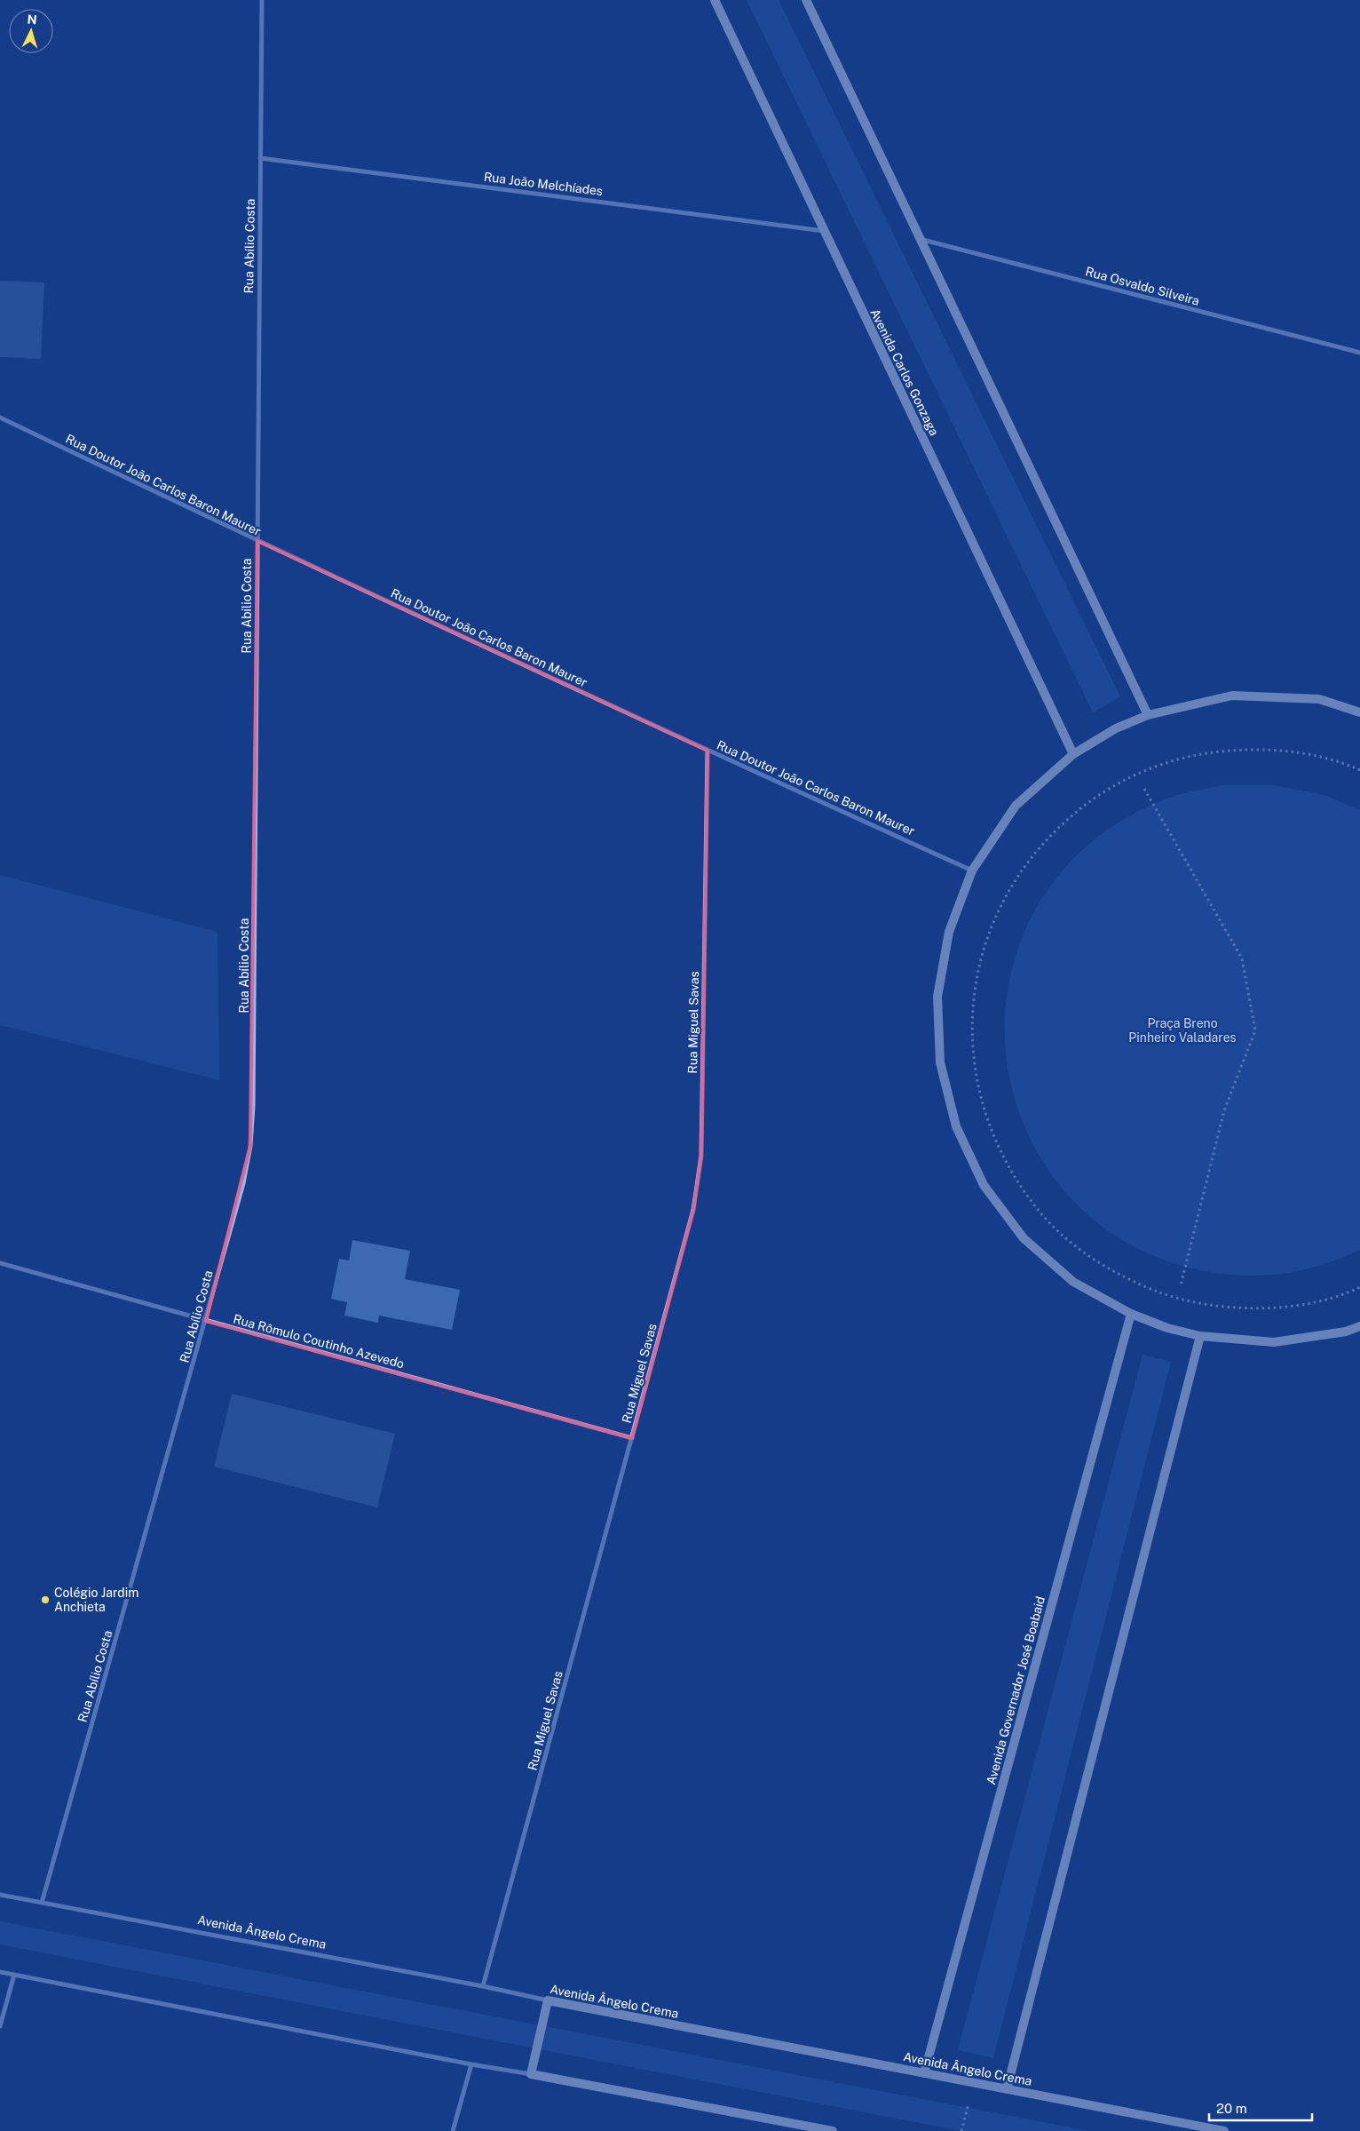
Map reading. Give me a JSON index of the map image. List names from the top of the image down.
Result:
{
  "streets": {
    "street": [
      "Rua João Melchíades",
      "Rua Abílio Costa",
      "Rua Osvaldo Silveira",
      "Avenida Carlos Gonzaga",
      "Rua Doutor João Carlos Baron Maurer",
      "Rua Miguel Savas",
      "Rua Rômulo Coutinho Azevedo",
      "Avenida Governador José Boabaid",
      "Avenida Ângelo Crema"
    ]
  },
  "crossings": [
    ["Rua João Melchíades", "Rua Abílio Costa"],
    ["Rua João Melchíades", "Avenida Carlos Gonzaga"],
    ["Rua Abílio Costa", "Rua Doutor João Carlos Baron Maurer"],
    ["Rua Abílio Costa", "Rua Rômulo Coutinho Azevedo"],
    ["Rua Abílio Costa", "Avenida Ângelo Crema"],
    ["Rua Doutor João Carlos Baron Maurer", "Rua Miguel Savas"],
    ["Rua Miguel Savas", "Rua Rômulo Coutinho Azevedo"],
    ["Rua Miguel Savas", "Avenida Ângelo Crema"],
    ["Avenida Governador José Boabaid", "Avenida Ângelo Crema"]
  ],
  "parks": ["Praça Breno Pinheiro Valadares"],
  "places": ["Colégio Jardim Anchieta"],
  "scale_bar": "20 m",
  "north": "top"
}
